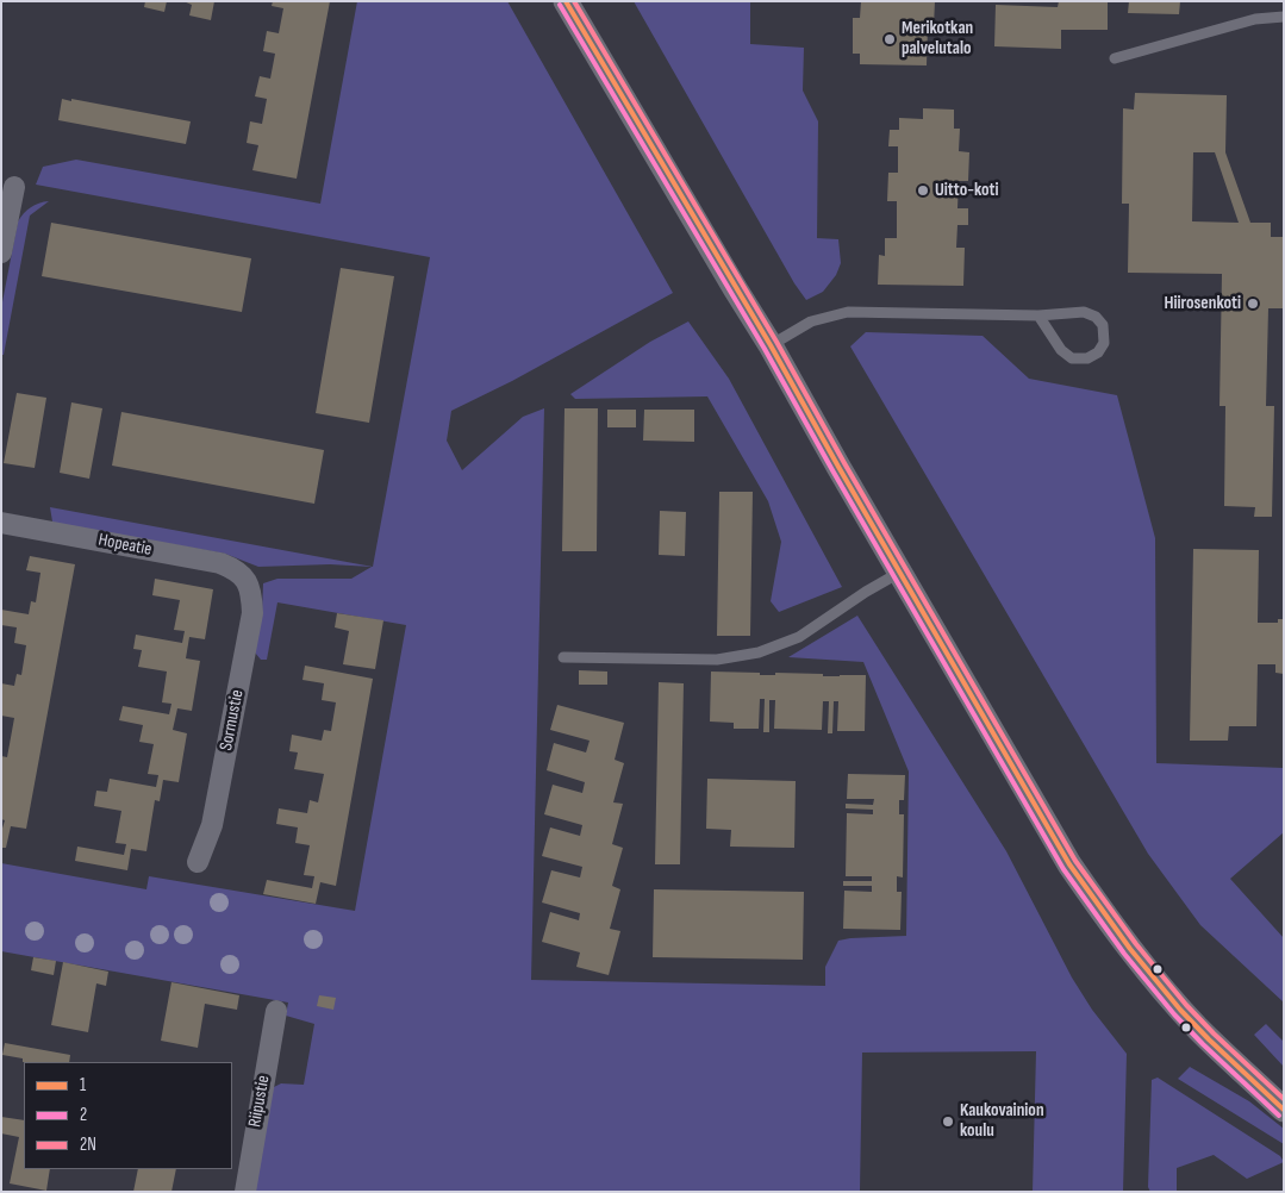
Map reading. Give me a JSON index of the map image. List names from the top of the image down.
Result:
{
  "streets": {
    "street": ["Hopeatie", "Sormustie", "Riipustie"]
  },
  "crossings": [
    ["Hopeatie", "Sormustie"]
  ],
  "places": [
    "Merikotkan palvelutalo",
    "Uitto-koti",
    "Hiirosenkoti",
    "Kaukovainion koulu"
  ],
  "lines": ["transit line 1", "transit line 2N", "transit line 2"],
  "legend": ["1", "2", "2N"]
}
